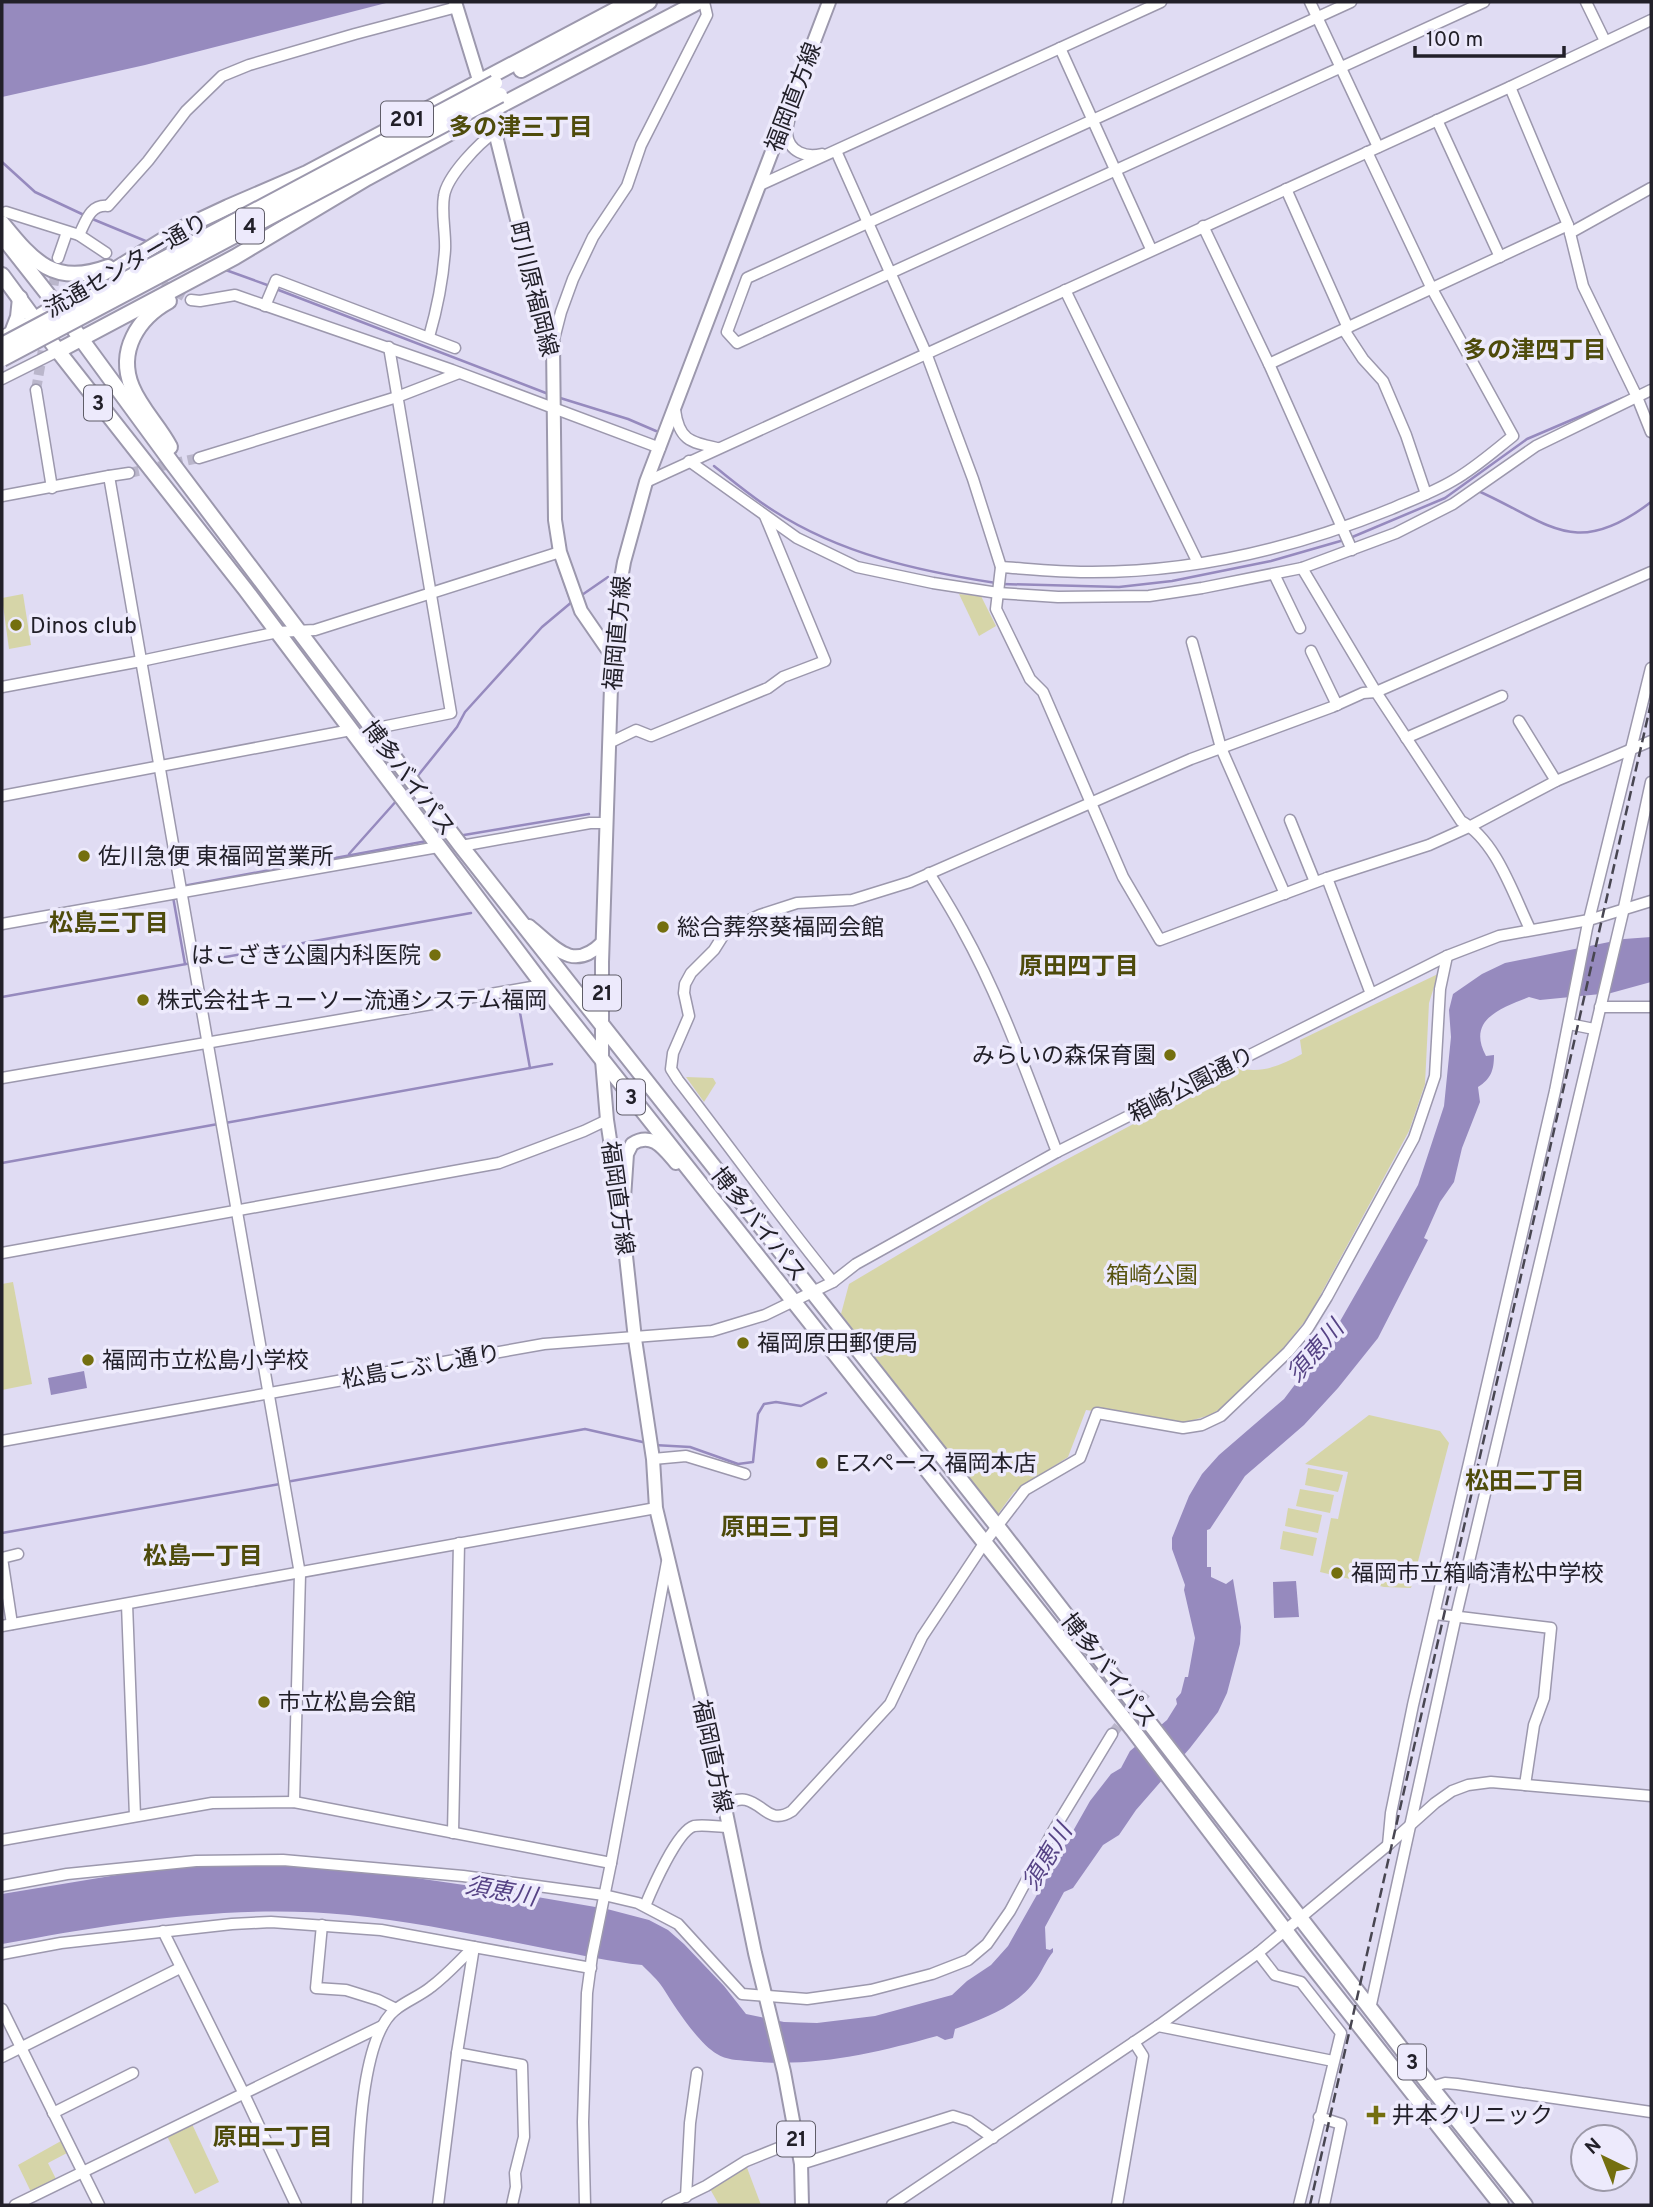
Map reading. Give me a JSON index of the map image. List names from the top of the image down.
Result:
{
  "streets": {
    "highway": [
      "201",
      "4",
      "流通センター通り",
      "3",
      "博多バイパス"
    ],
    "main road": ["福岡直方線", "町川原福岡線", "21"],
    "street": ["箱崎公園通り", "松島こぶし通り"]
  },
  "crossings": [
    ["福岡直方線", "町川原福岡線"],
    ["福岡直方線", "博多バイパス"],
    ["福岡直方線", "松島こぶし通り"],
    ["4", "流通センター通り"],
    ["流通センター通り", "町川原福岡線"],
    ["流通センター通り", "博多バイパス"],
    ["博多バイパス", "箱崎公園通り"],
    ["博多バイパス", "松島こぶし通り"],
    ["箱崎公園通り", "松島こぶし通り"]
  ],
  "districts": [
    "多の津三丁目",
    "多の津四丁目",
    "松島三丁目",
    "原田四丁目",
    "松田二丁目",
    "原田三丁目",
    "松島一丁目",
    "原田二丁目"
  ],
  "water": ["須恵川"],
  "parks": ["箱崎公園"],
  "places": {
    "other": [
      "Dinos club",
      "佐川急便 東福岡営業所",
      "総合葬祭葵福岡会館",
      "はこざき公園内科医院",
      "株式会社キューソー流通システム福岡",
      "みらいの森保育園",
      "福岡原田郵便局",
      "福岡市立松島小学校",
      "Eスペース 福岡本店",
      "福岡市立箱崎清松中学校",
      "市立松島会館"
    ],
    "health": ["井本クリニック"]
  },
  "scale_bar": "100 m",
  "north": "top left"
}
